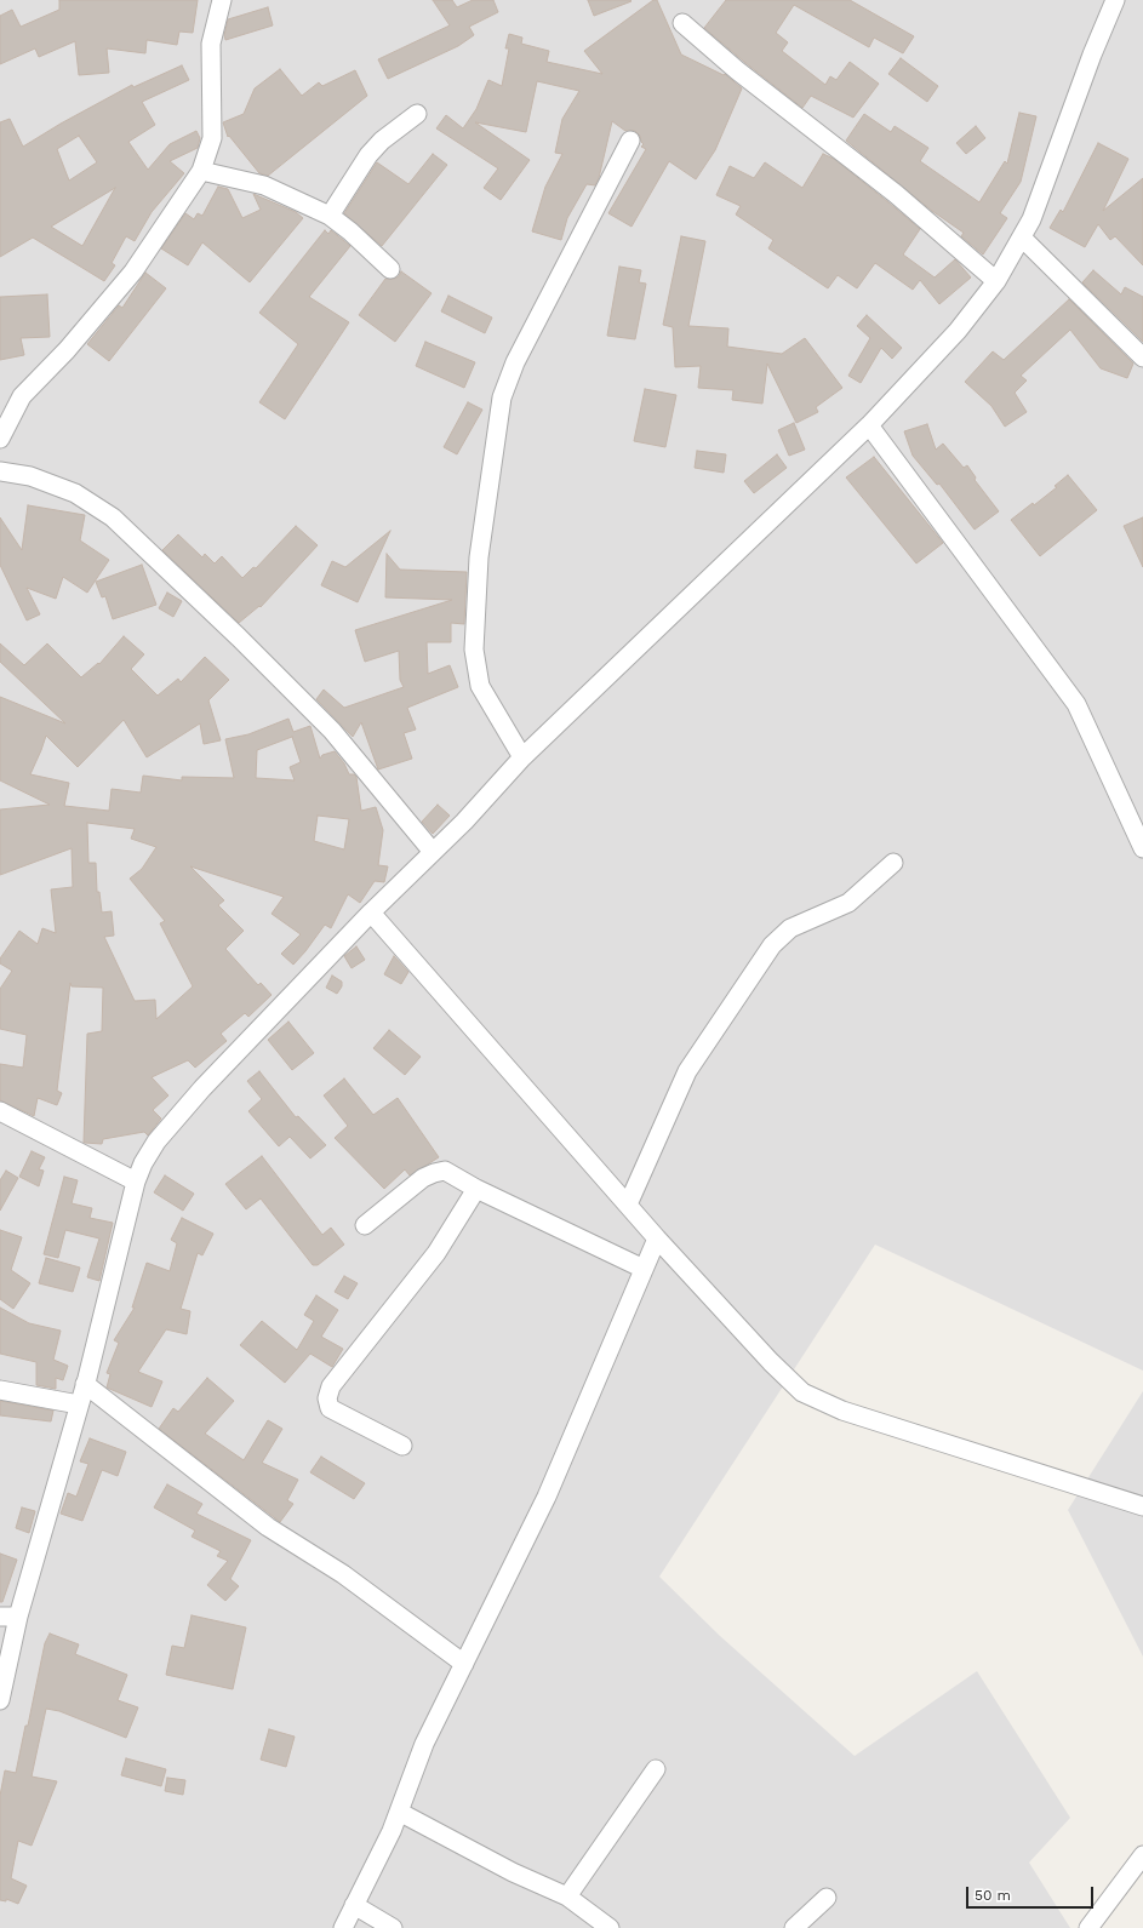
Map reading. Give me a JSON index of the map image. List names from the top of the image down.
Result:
{
  "scale_bar": "50 m"
}
